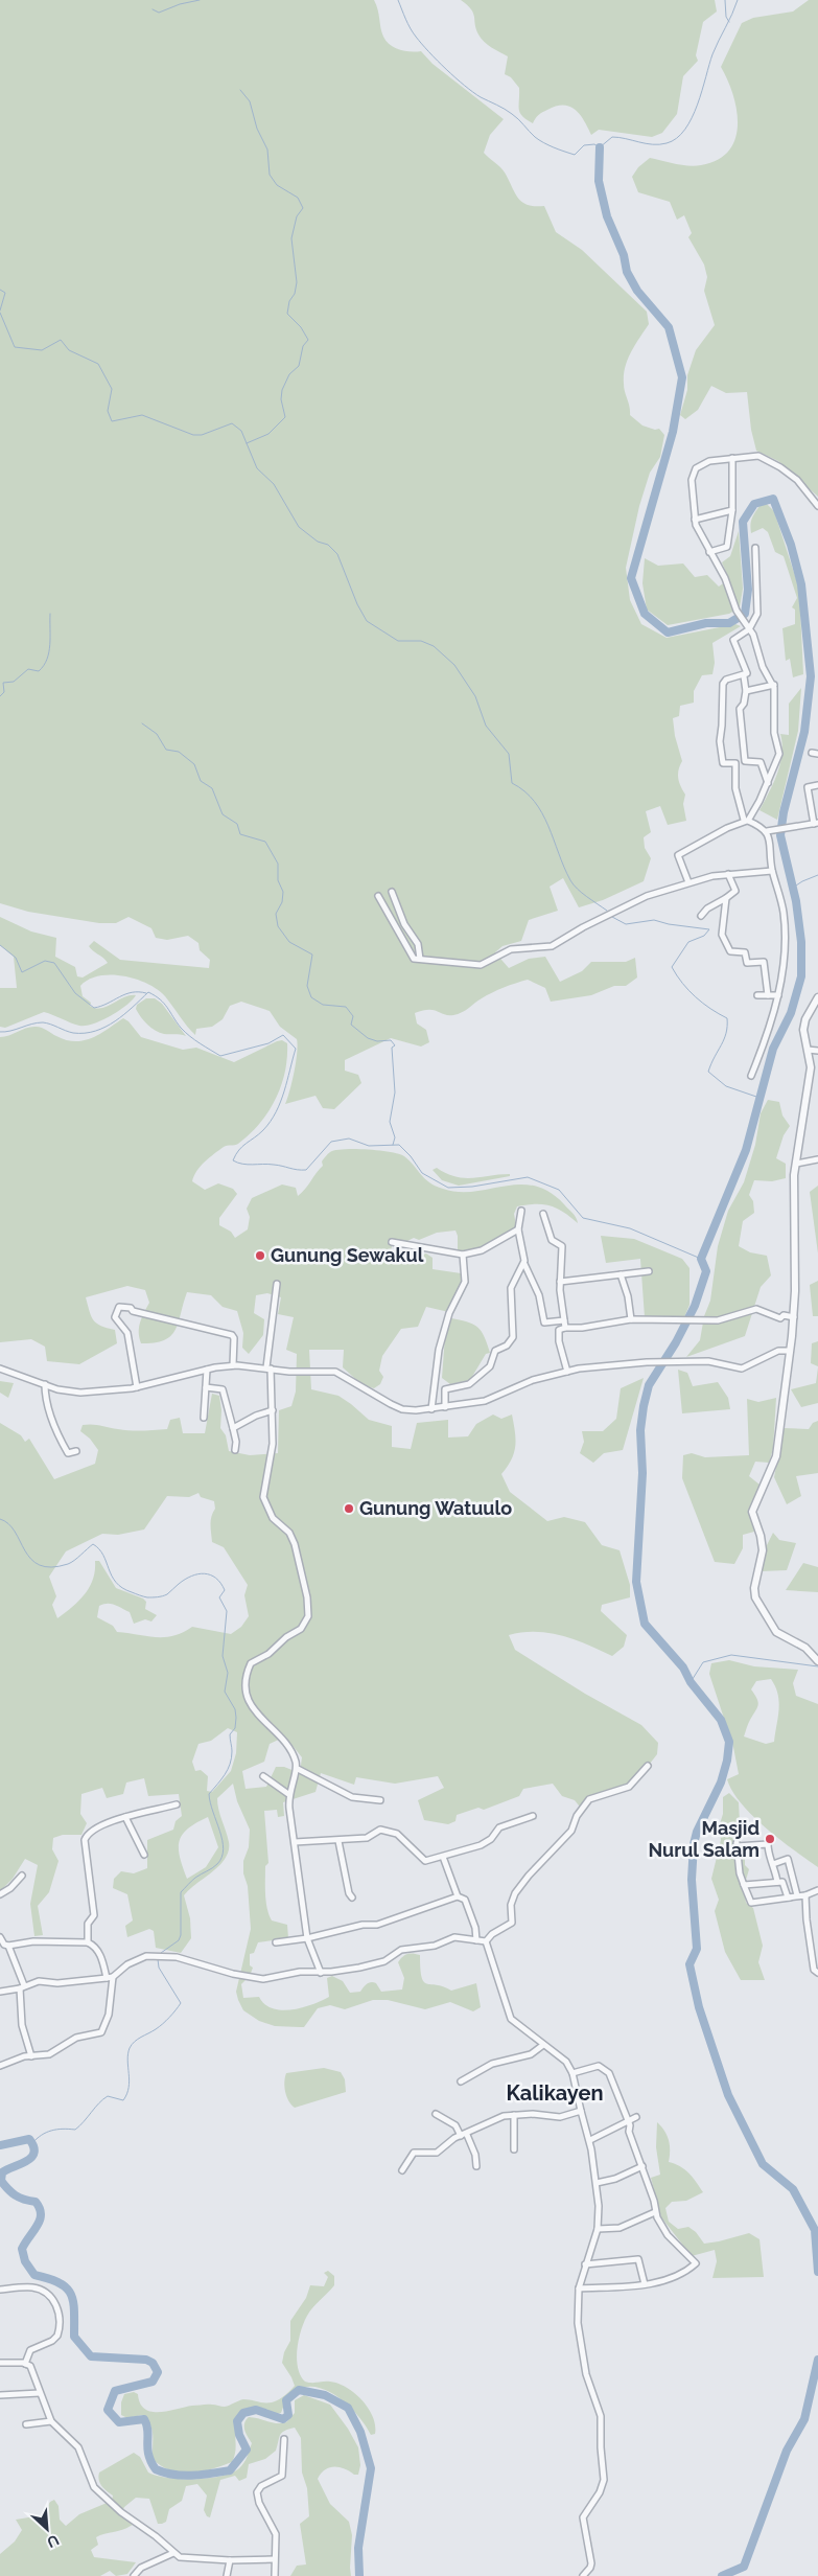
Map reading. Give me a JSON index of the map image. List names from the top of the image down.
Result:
{
  "districts": ["Kalikayen"],
  "places": ["Gunung Sewakul", "Gunung Watuulo", "Masjid Nurul Salam"],
  "north": "bottom right"
}
